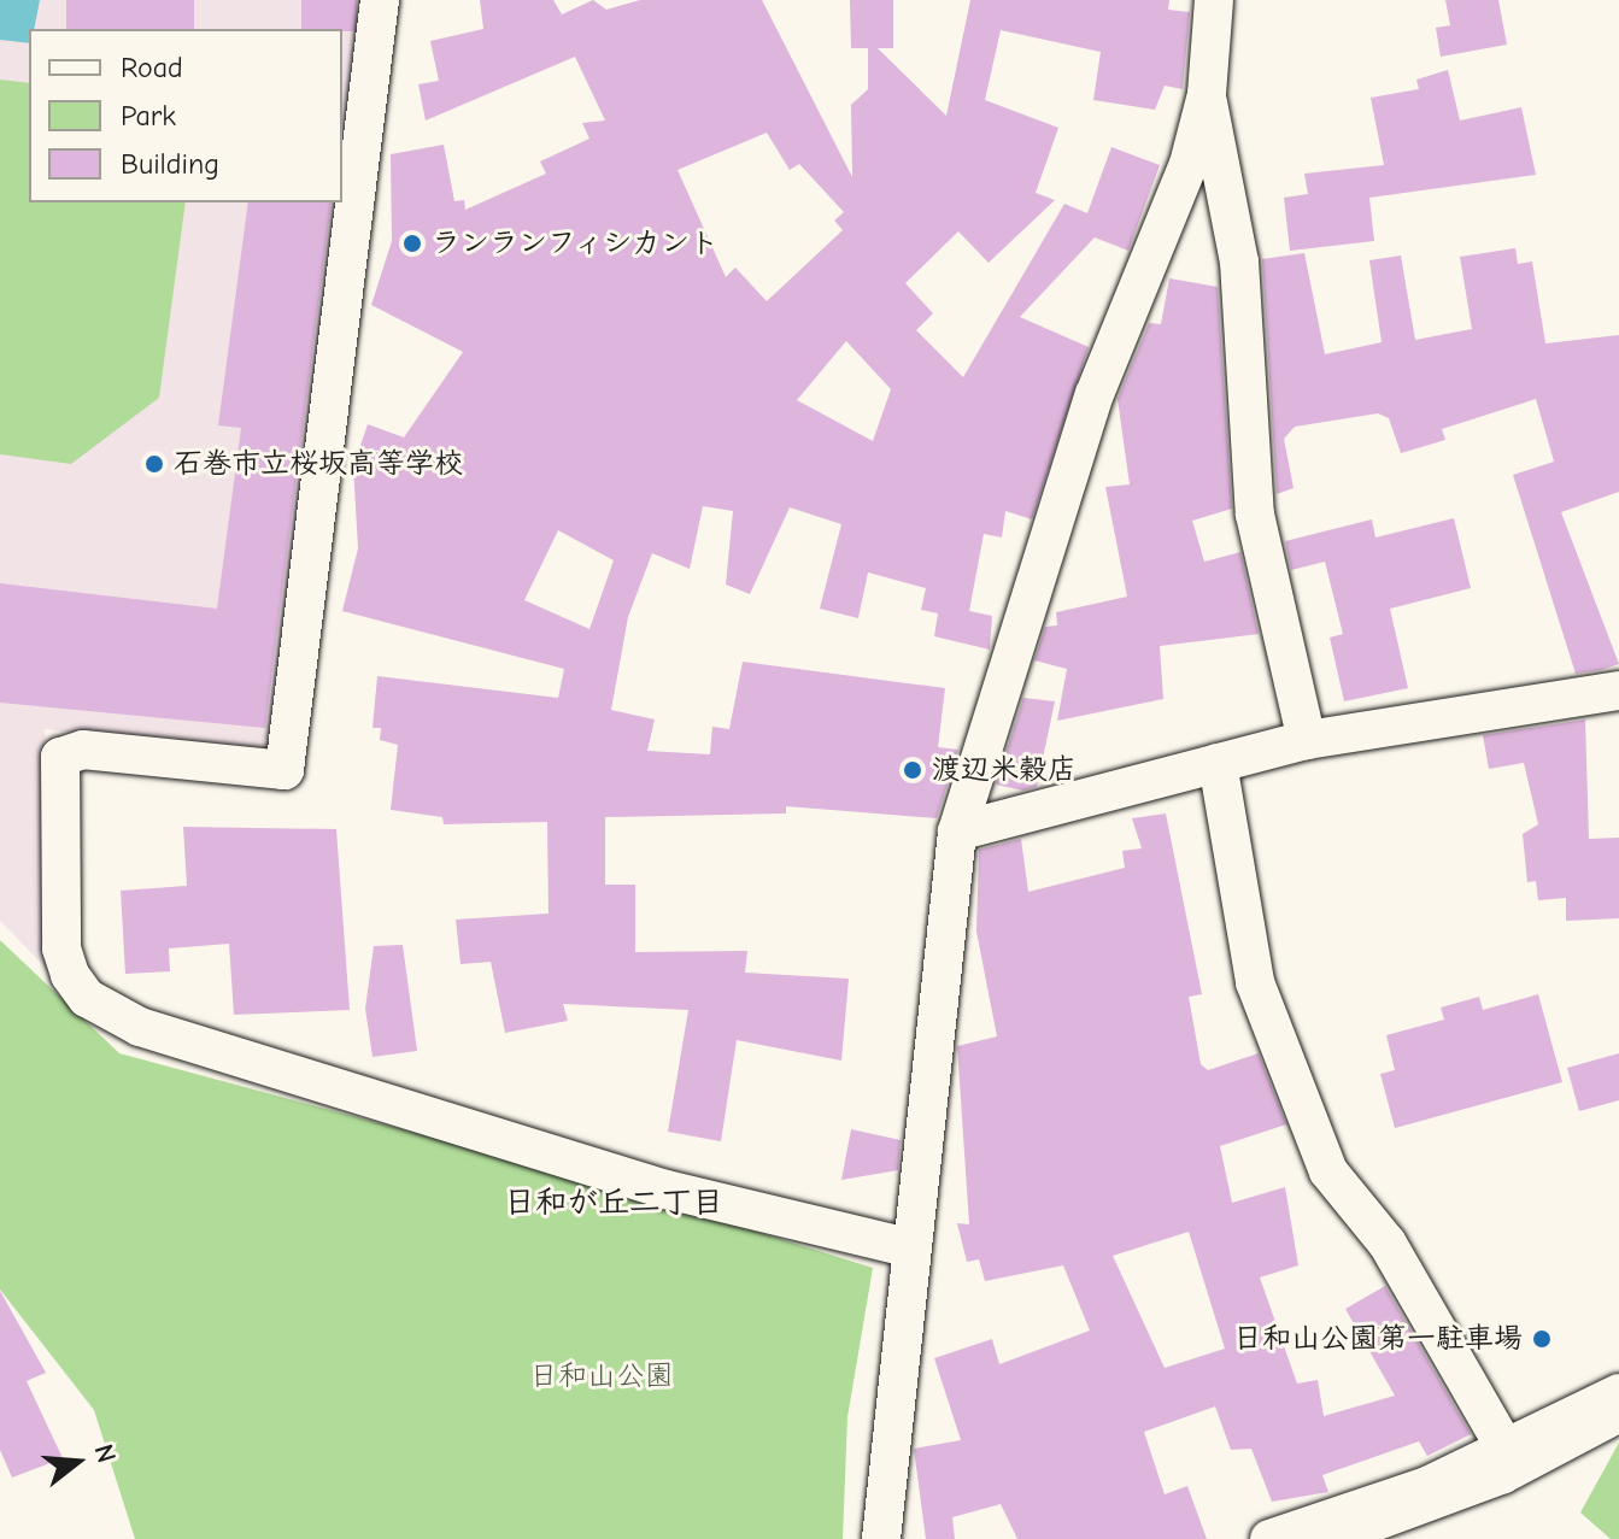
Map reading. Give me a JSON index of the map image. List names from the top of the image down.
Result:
{
  "districts": ["日和が丘二丁目"],
  "parks": ["日和山公園"],
  "places": [
    "ランランフィシカント",
    "石巻市立桜坂高等学校",
    "渡辺米穀店",
    "日和山公園第一駐車場"
  ],
  "legend": ["Road", "Park", "Building"],
  "north": "right"
}
